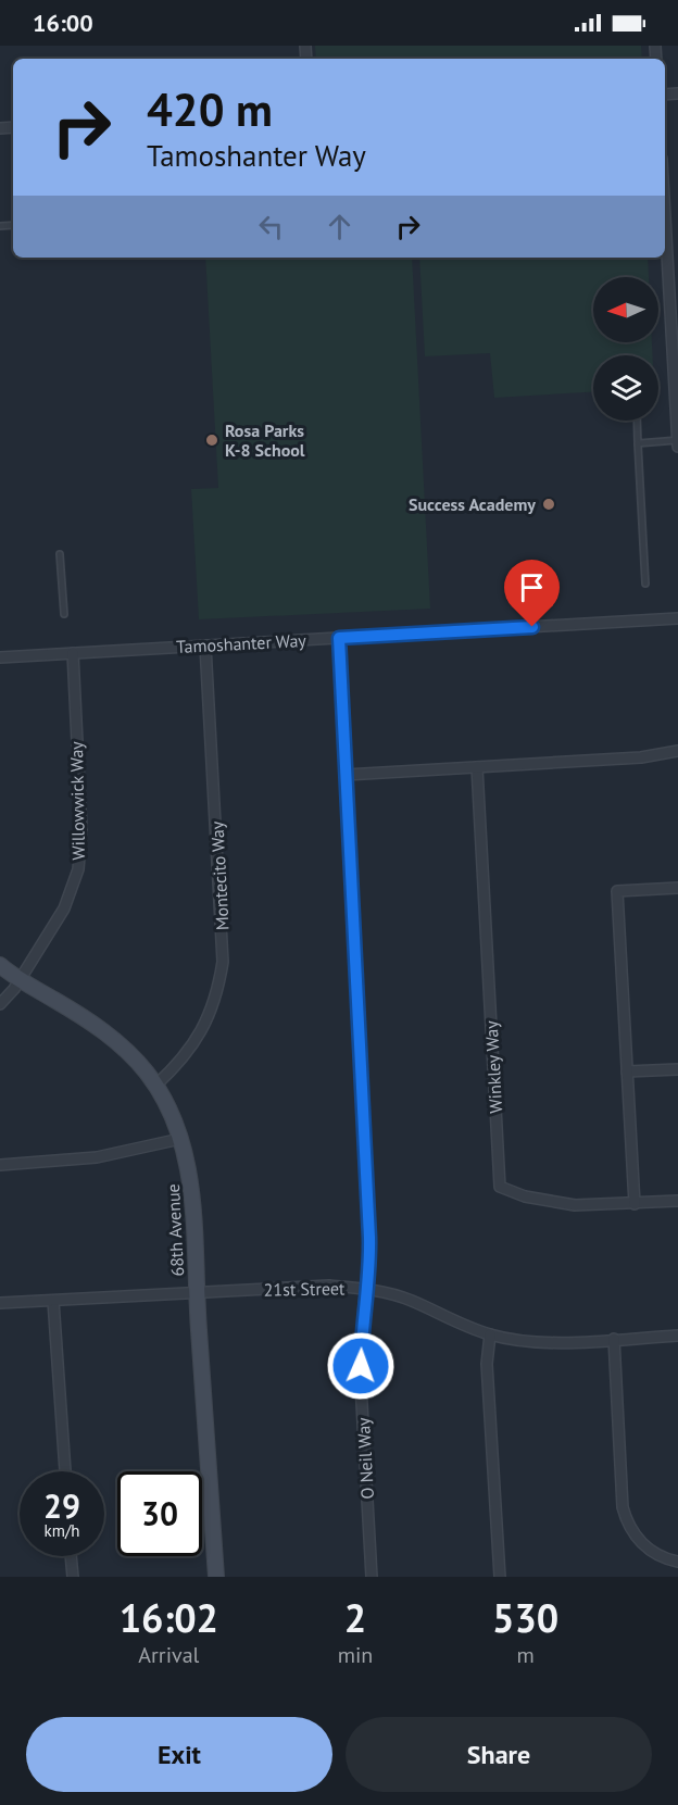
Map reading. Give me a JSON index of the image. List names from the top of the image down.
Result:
{
  "streets": {
    "street": [
      "Tamoshanter Way",
      "Willowwick Way",
      "Montecito Way",
      "Winkley Way",
      "68th Avenue",
      "21st Street",
      "O Neil Way"
    ]
  },
  "crossings": [
    ["Tamoshanter Way", "Willowwick Way"],
    ["Tamoshanter Way", "Montecito Way"],
    ["Tamoshanter Way", "O Neil Way"],
    ["Willowwick Way", "68th Avenue"],
    ["Montecito Way", "68th Avenue"],
    ["68th Avenue", "21st Street"],
    ["21st Street", "O Neil Way"]
  ],
  "places": ["Rosa Parks K-8 School", "Success Academy"],
  "north": "left",
  "page": {
    "status": "16:00",
    "turn": ["420 m", "Tamoshanter Way"],
    "speed": "29 km/h",
    "limit": "30",
    "eta": [
      "16:02",
      "Arrival",
      "2",
      "min",
      "530",
      "m"
    ],
    "buttons": ["Exit", "Share"]
  }
}
